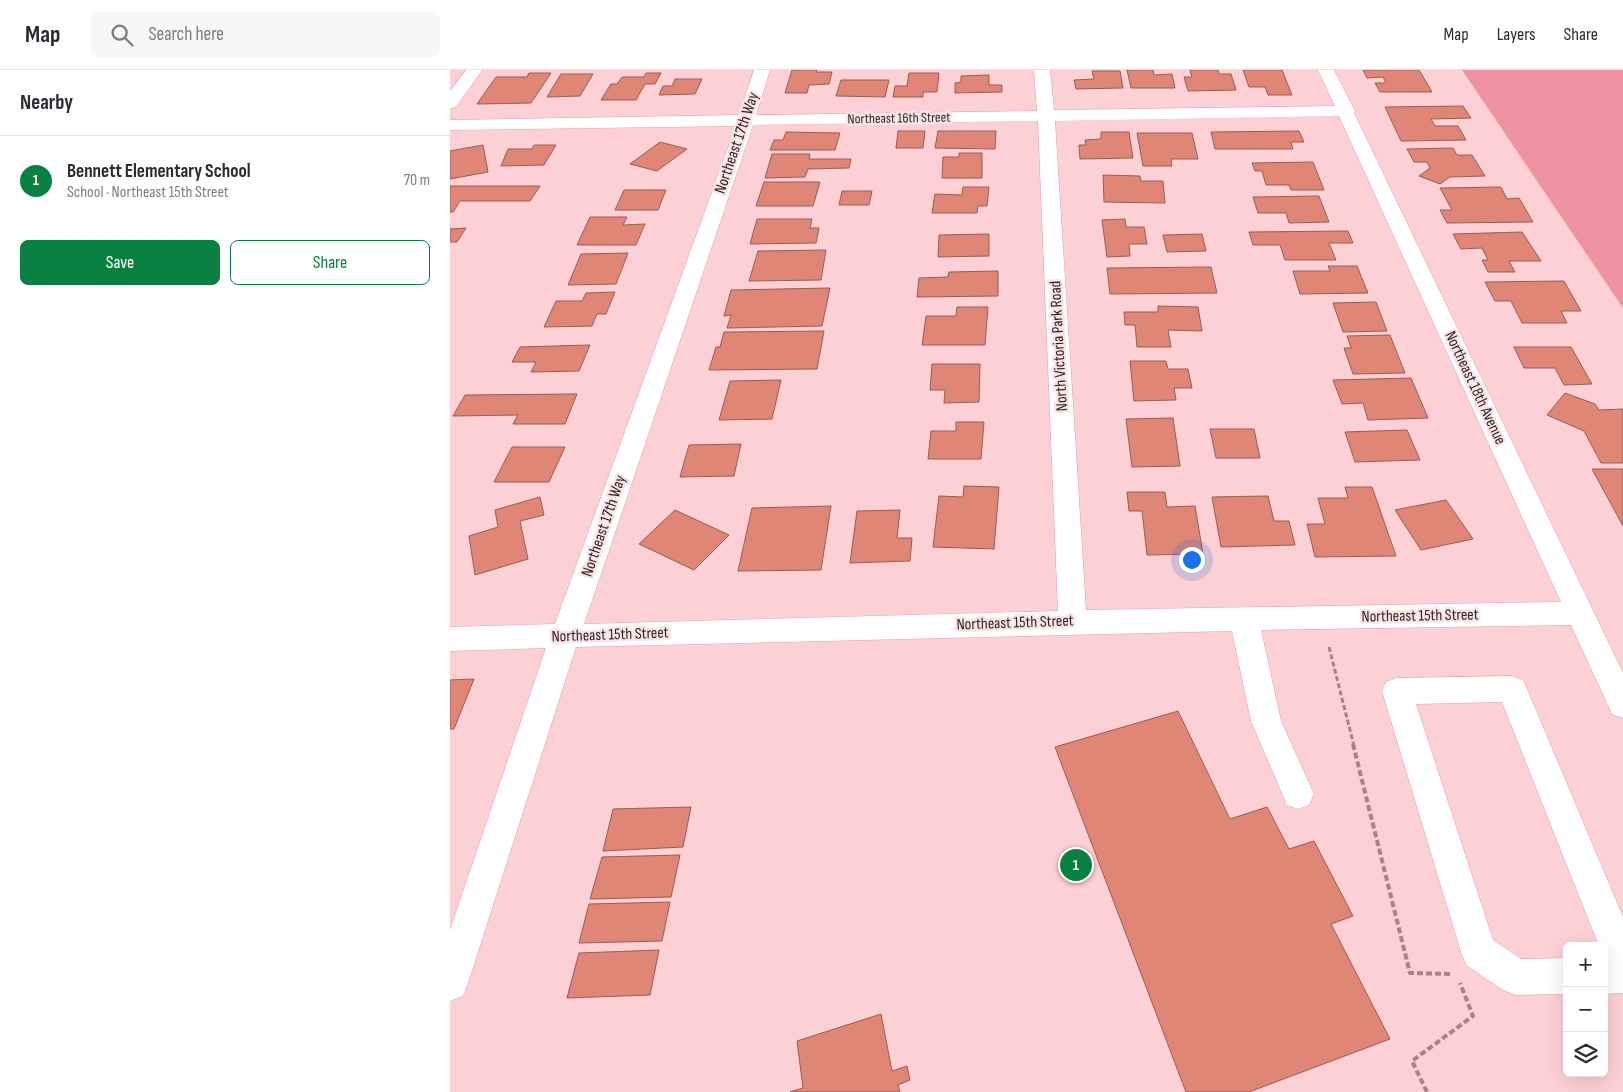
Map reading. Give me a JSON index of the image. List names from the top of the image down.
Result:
{
  "streets": {
    "street": [
      "Northeast 16th Street",
      "Northeast 17th Way",
      "North Victoria Park Road",
      "Northeast 18th Avenue",
      "Northeast 15th Street"
    ]
  },
  "crossings": [
    ["Northeast 16th Street", "Northeast 17th Way"],
    ["Northeast 16th Street", "North Victoria Park Road"],
    ["Northeast 16th Street", "Northeast 18th Avenue"],
    ["Northeast 17th Way", "Northeast 15th Street"],
    ["North Victoria Park Road", "Northeast 15th Street"],
    ["Northeast 18th Avenue", "Northeast 15th Street"]
  ],
  "page": {
    "header": "Map",
    "search": "Search here",
    "nav": ["Map", "Layers", "Share"],
    "heading": "Nearby",
    "list": [
      {
        "mark": "1",
        "name": "Bennett Elementary School",
        "note": "School · Northeast 15th Street",
        "value": "70 m"
      }
    ],
    "buttons": ["Save", "Share"],
    "pins": "1",
    "map_buttons": ["+", "−"]
  }
}
